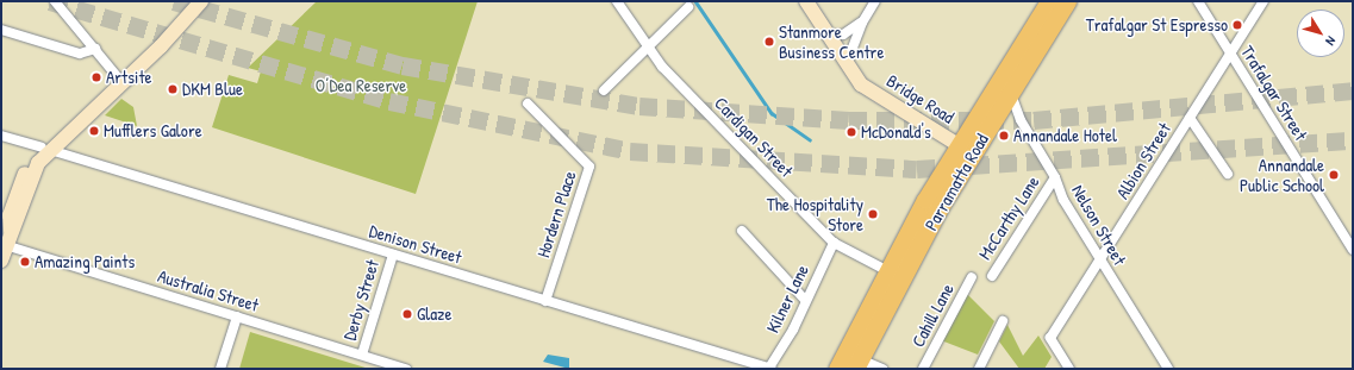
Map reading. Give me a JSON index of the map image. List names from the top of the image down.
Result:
{
  "streets": {
    "highway": ["Parramatta Road"],
    "main road": ["Bridge Road"],
    "street": [
      "Trafalgar Street",
      "Cardigan Street",
      "Albion Street",
      "Hordern Place",
      "McCarthy Lane",
      "Nelson Street",
      "Denison Street",
      "Australia Street",
      "Kilner Lane",
      "Derby Street",
      "Cahill Lane"
    ]
  },
  "crossings": [
    ["Trafalgar Street", "Albion Street"],
    ["Bridge Road", "Parramatta Road"],
    ["Cardigan Street", "Parramatta Road"],
    ["Cardigan Street", "Kilner Lane"],
    ["Albion Street", "Nelson Street"],
    ["Parramatta Road", "Nelson Street"],
    ["Hordern Place", "Denison Street"],
    ["McCarthy Lane", "Nelson Street"],
    ["Denison Street", "Kilner Lane"],
    ["Denison Street", "Derby Street"],
    ["Australia Street", "Derby Street"]
  ],
  "parks": ["O’Dea Reserve"],
  "places": [
    "Trafalgar St Espresso",
    "Stanmore Business Centre",
    "Artsite",
    "DKM Blue",
    "Mufflers Galore",
    "McDonald's",
    "Annandale Hotel",
    "Annandale Public School",
    "The Hospitality Store",
    "Amazing Paints",
    "Glaze"
  ],
  "north": "bottom right"
}
